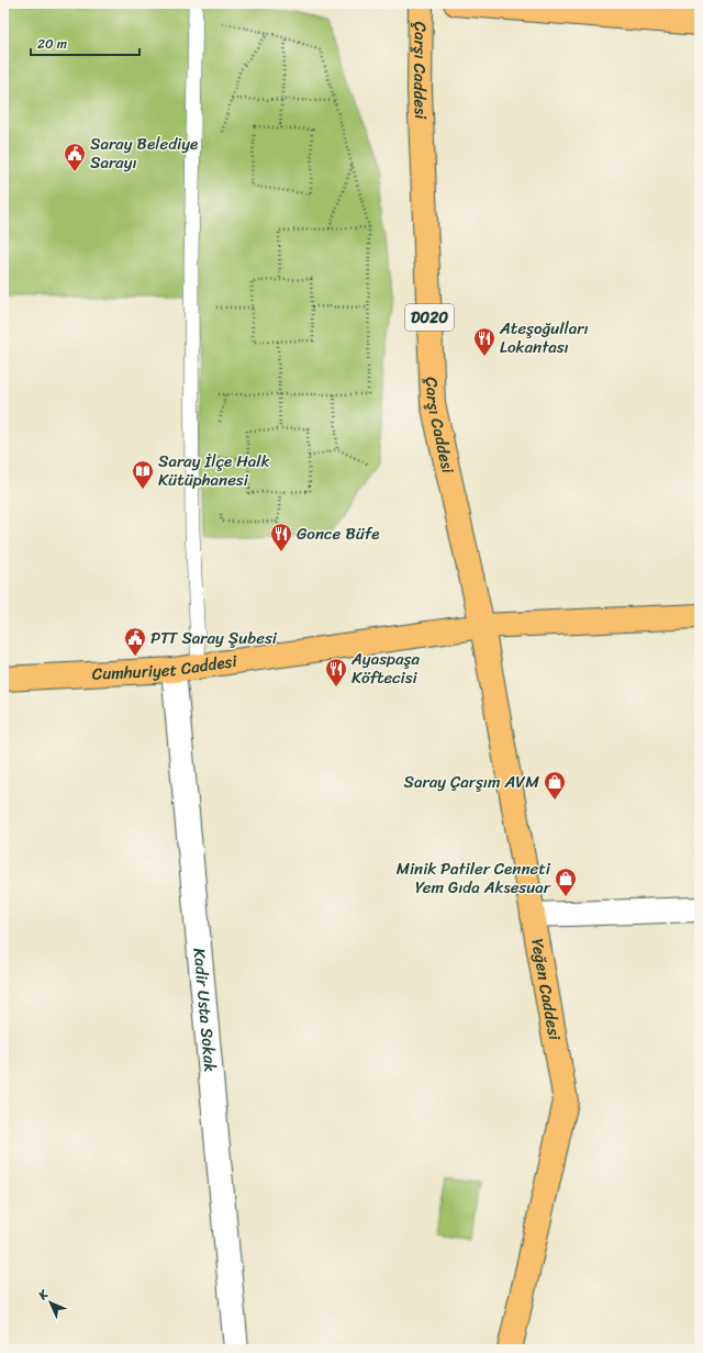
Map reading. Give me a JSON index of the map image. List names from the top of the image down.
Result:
{
  "streets": {
    "main road": [
      "Çarşı Caddesi",
      "D020",
      "Cumhuriyet Caddesi",
      "Yeğen Caddesi"
    ],
    "street": ["Kadir Usta Sokak"]
  },
  "crossings": [
    ["Çarşı Caddesi", "Cumhuriyet Caddesi"],
    ["Çarşı Caddesi", "Yeğen Caddesi"],
    ["Cumhuriyet Caddesi", "Yeğen Caddesi"],
    ["Cumhuriyet Caddesi", "Kadir Usta Sokak"]
  ],
  "places": {
    "public building": ["Saray Belediye Sarayı", "PTT Saray Şubesi"],
    "restaurant": ["Ateşoğulları Lokantası", "Gonce Büfe", "Ayaspaşa Köftecisi"],
    "library": ["Saray İlçe Halk Kütüphanesi"],
    "shop": ["Saray Çarşım AVM", "Minik Patiler Cenneti Yem Gıda Aksesuar"]
  },
  "scale_bar": "20 m",
  "north": "top left"
}
